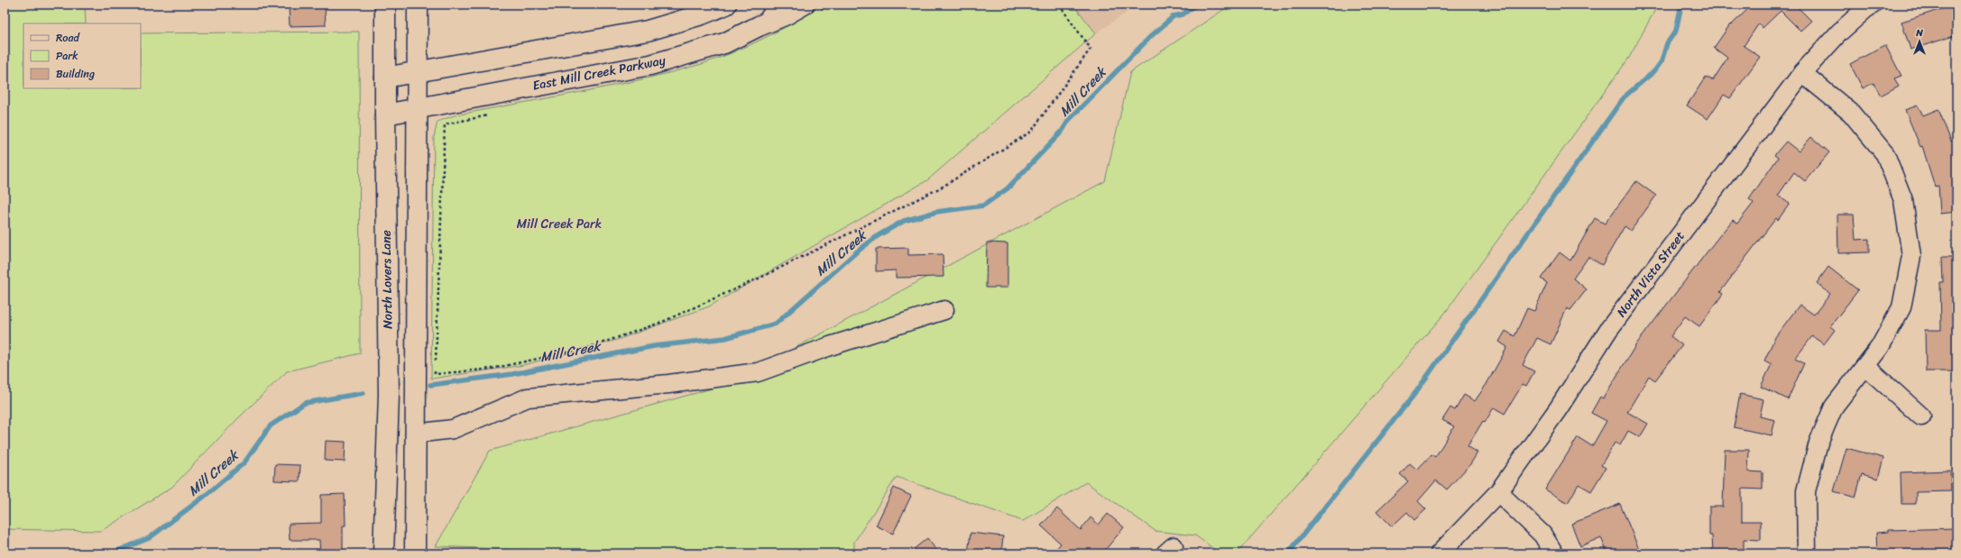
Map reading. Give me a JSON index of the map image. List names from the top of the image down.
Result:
{
  "streets": {
    "main road": ["East Mill Creek Parkway", "North Lovers Lane"],
    "street": ["North Vista Street"]
  },
  "crossings": [
    ["East Mill Creek Parkway", "North Lovers Lane"]
  ],
  "water": ["Mill Creek"],
  "parks": ["Mill Creek Park"],
  "legend": ["Road", "Park", "Building"],
  "north": "top"
}
